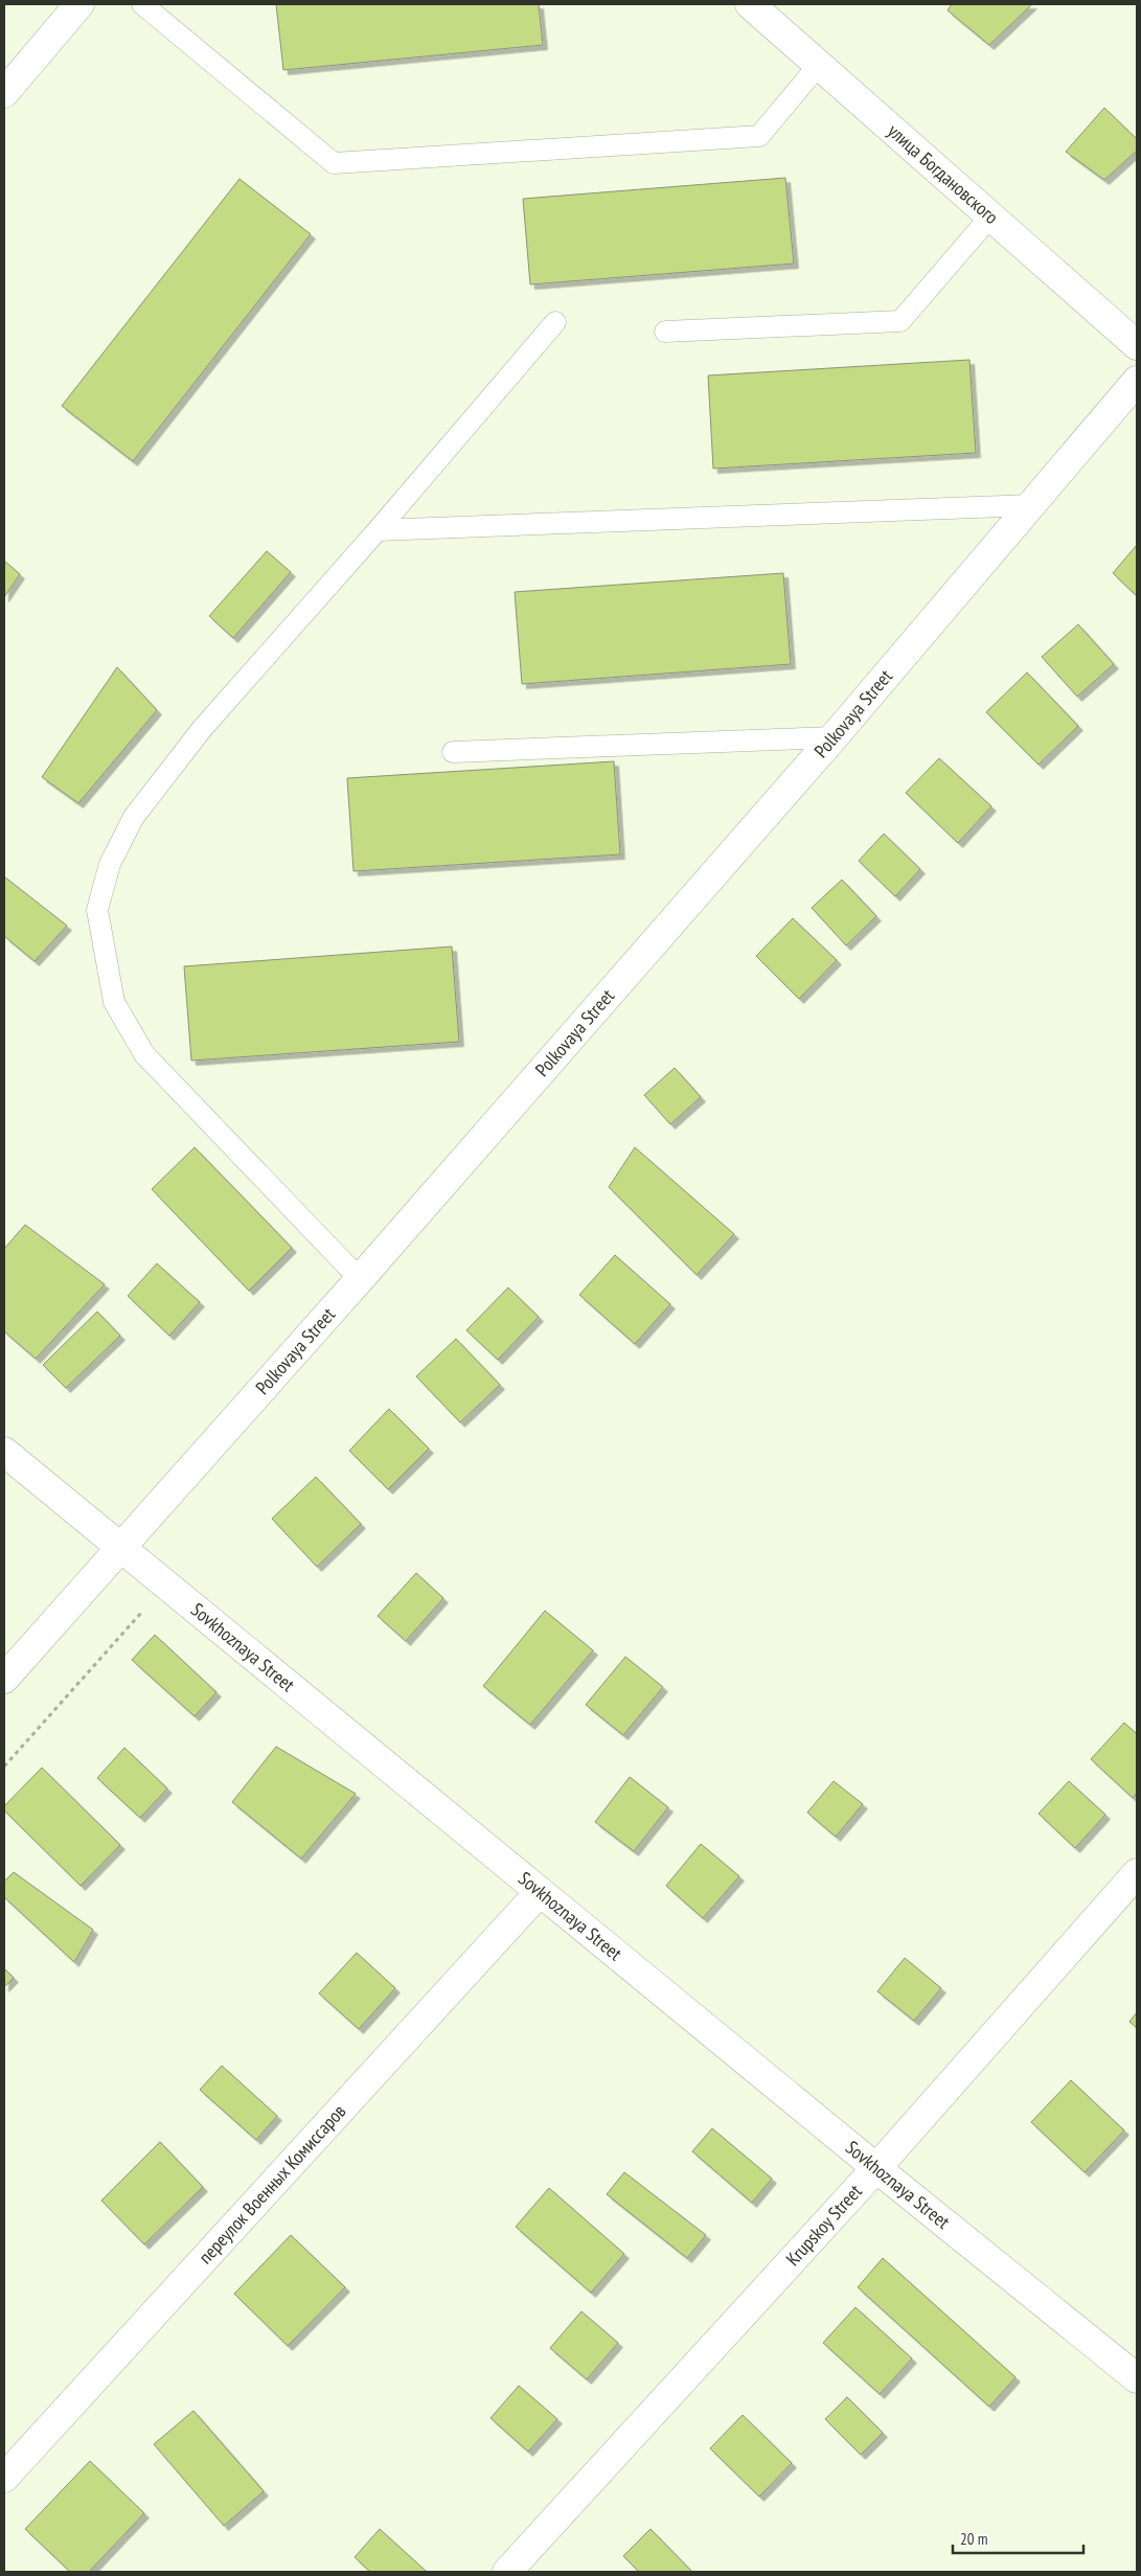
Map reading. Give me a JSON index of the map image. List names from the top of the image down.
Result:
{
  "streets": {
    "street": [
      "улица Богдановского",
      "Polkovaya Street",
      "Sovkhoznaya Street",
      "переулок Военных Комиссаров",
      "Krupskoy Street"
    ]
  },
  "crossings": [
    ["Polkovaya Street", "Sovkhoznaya Street"],
    ["Sovkhoznaya Street", "переулок Военных Комиссаров"],
    ["Sovkhoznaya Street", "Krupskoy Street"]
  ],
  "scale_bar": "20 m"
}
